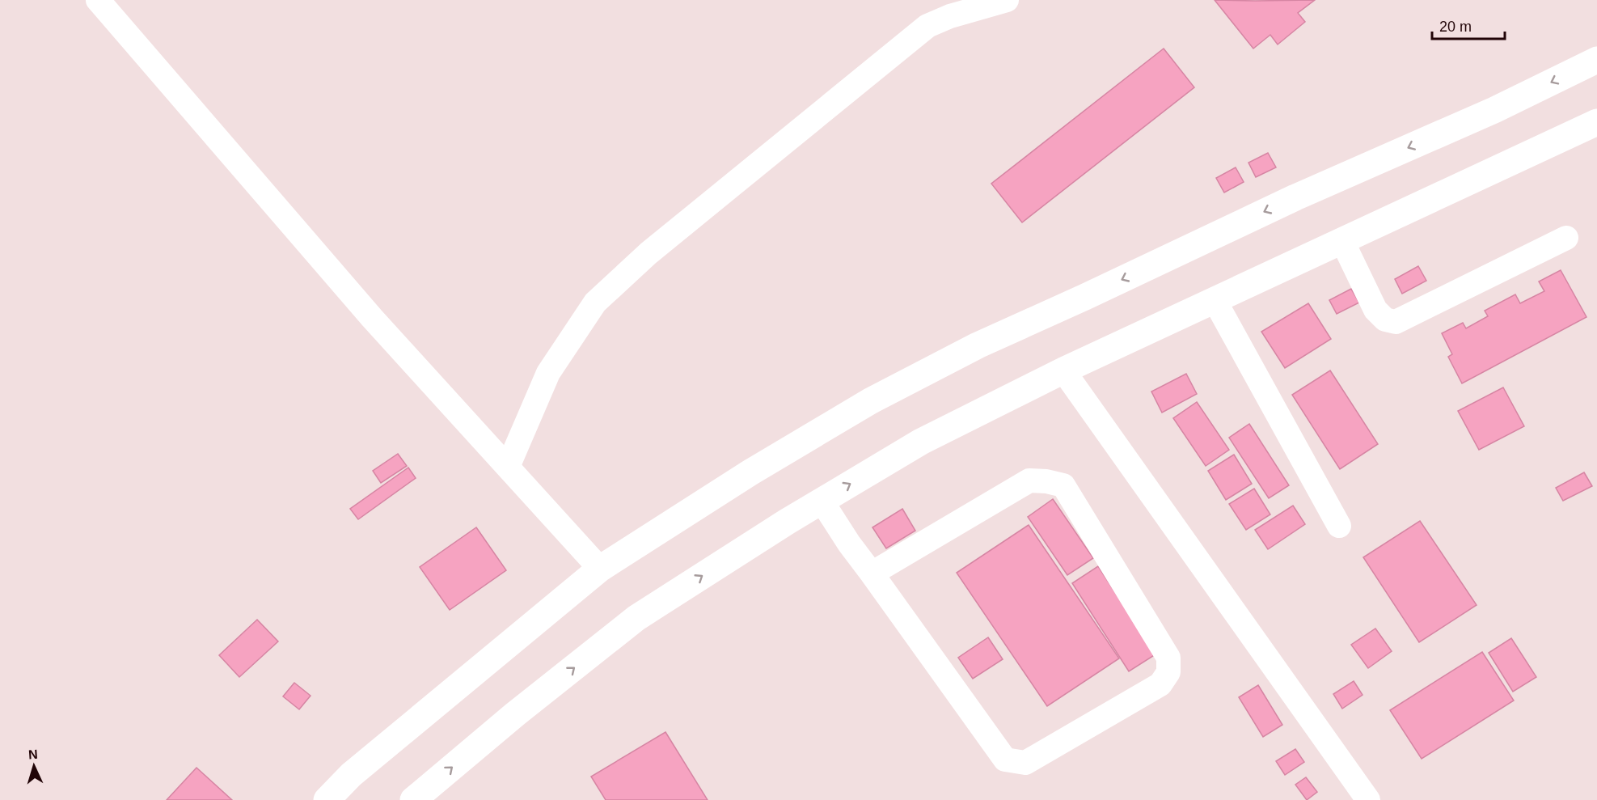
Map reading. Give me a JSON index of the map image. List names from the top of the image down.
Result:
{
  "scale_bar": "20 m",
  "north": "top"
}
